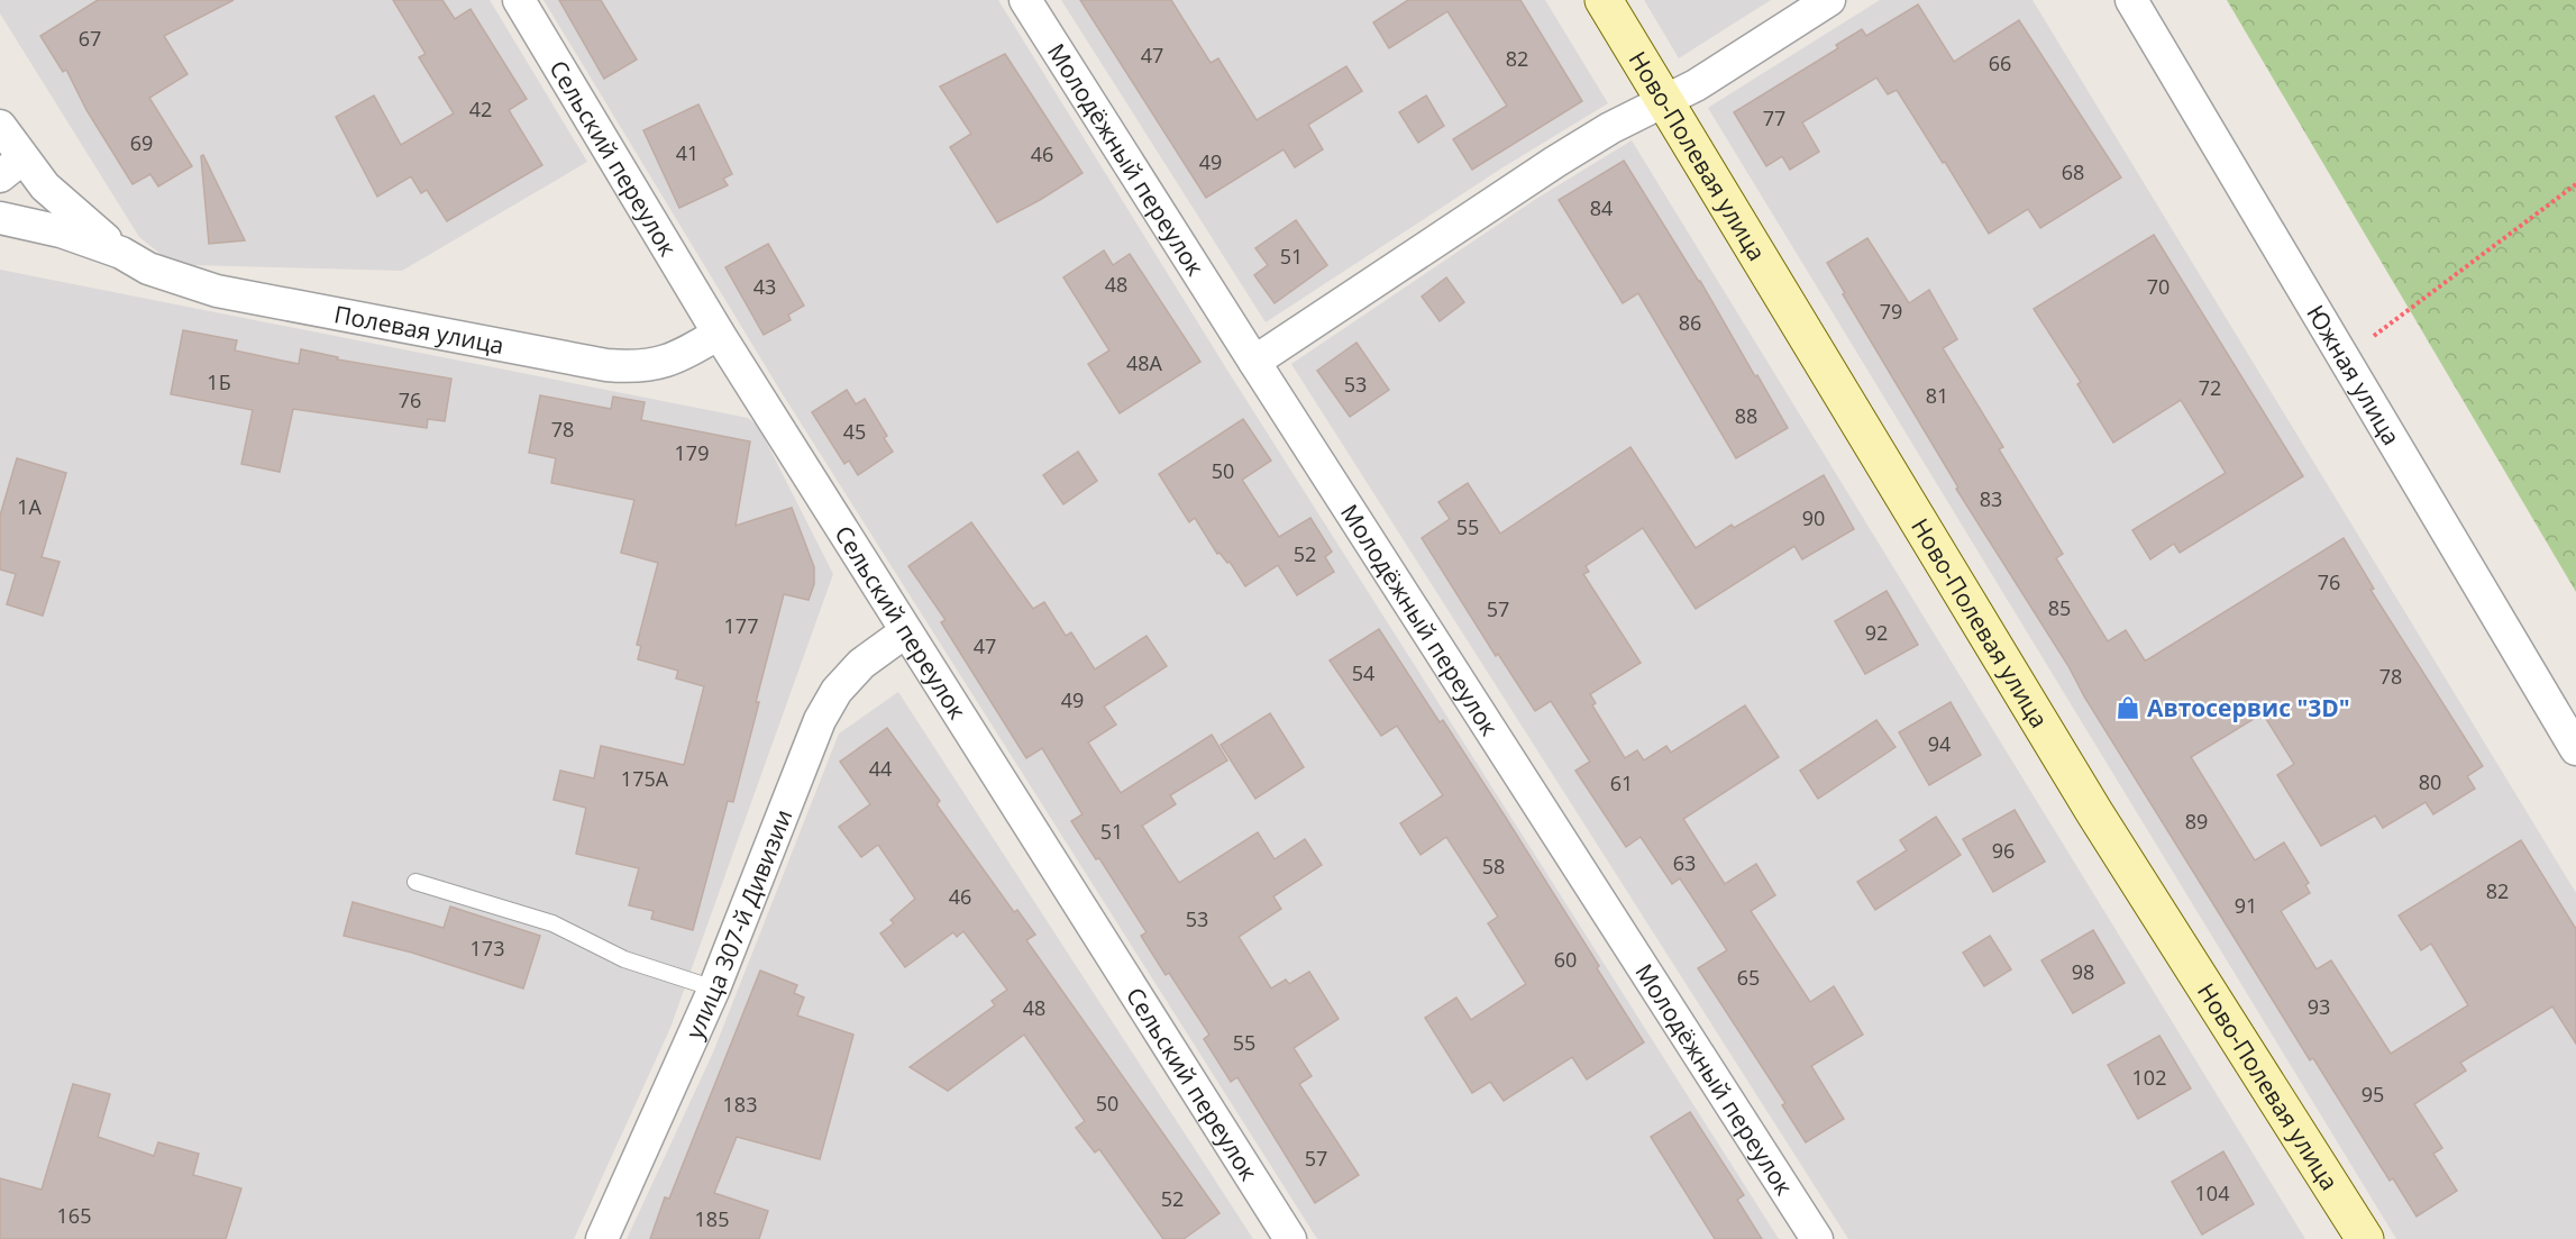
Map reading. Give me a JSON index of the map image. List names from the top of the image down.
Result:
{
  "streets": {
    "street": [
      "Ново-Полевая улица",
      "Сельский переулок",
      "Молодёжный переулок",
      "Полевая улица",
      "Южная улица",
      "улица 307-й Дивизии"
    ]
  },
  "crossings": [
    ["Сельский переулок", "Полевая улица"],
    ["Сельский переулок", "улица 307-й Дивизии"]
  ],
  "places": {
    "shop": ["Автосервис \"3D\""]
  },
  "house_numbers": [
    "67",
    "47",
    "82",
    "66",
    "42",
    "77",
    "69",
    "41",
    "46",
    "49",
    "68",
    "84",
    "51",
    "48",
    "43",
    "70",
    "79",
    "86",
    "48А",
    "1Б",
    "53",
    "72",
    "81",
    "76",
    "88",
    "78",
    "45",
    "179",
    "50",
    "83",
    "1А",
    "90",
    "55",
    "52",
    "76",
    "85",
    "57",
    "177",
    "92",
    "47",
    "54",
    "78",
    "49",
    "94",
    "44",
    "175А",
    "80",
    "61",
    "89",
    "51",
    "96",
    "63",
    "58",
    "82",
    "46",
    "91",
    "53",
    "173",
    "60",
    "98",
    "65",
    "93",
    "48",
    "55",
    "102",
    "95",
    "50",
    "183",
    "57",
    "104",
    "52",
    "165",
    "185"
  ]
}
